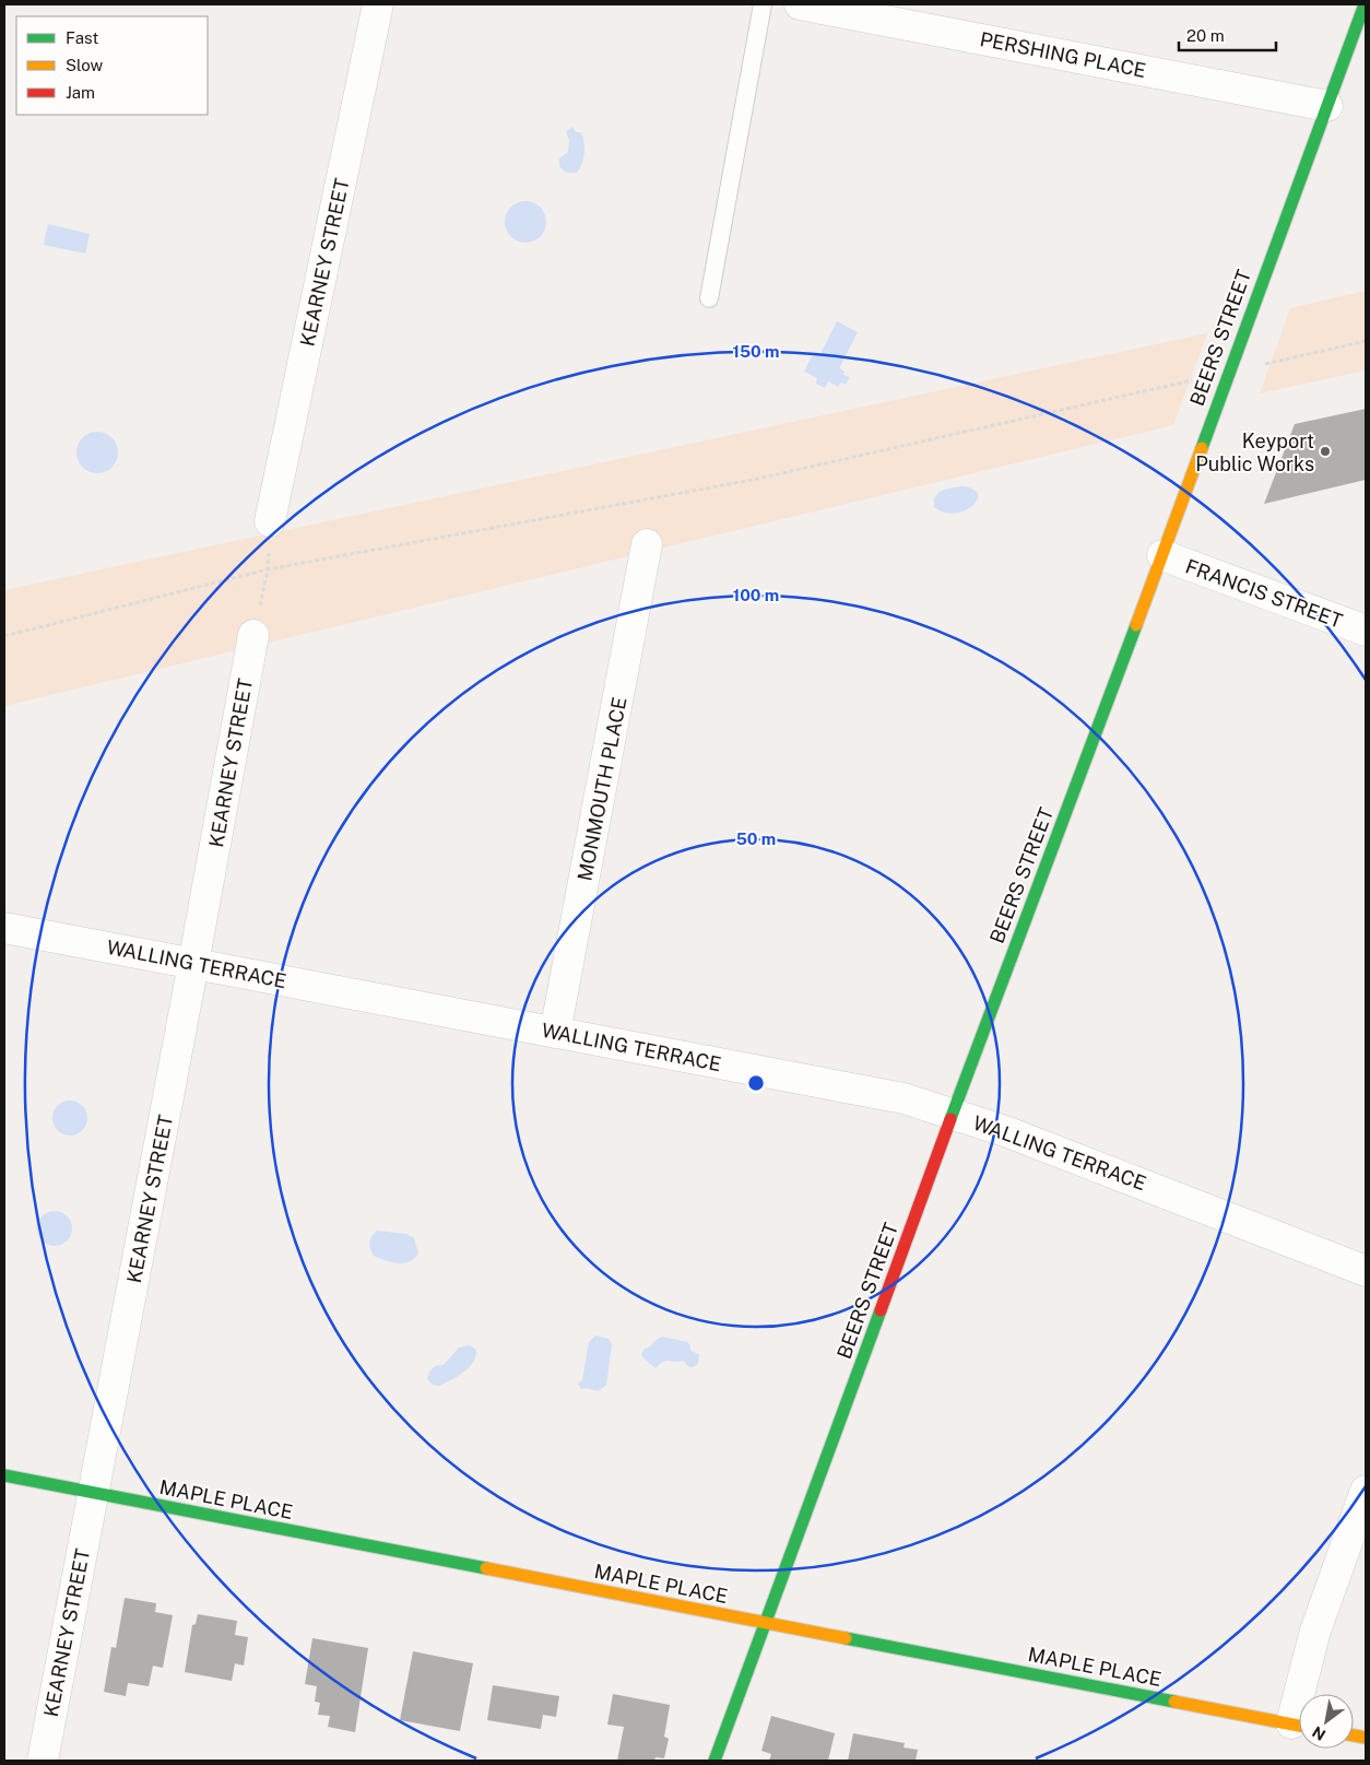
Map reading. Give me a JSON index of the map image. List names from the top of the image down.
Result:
{
  "streets": {
    "street": [
      "PERSHING PLACE",
      "KEARNEY STREET",
      "BEERS STREET",
      "FRANCIS STREET",
      "MONMOUTH PLACE",
      "WALLING TERRACE",
      "MAPLE PLACE"
    ]
  },
  "crossings": [
    ["PERSHING PLACE", "BEERS STREET"],
    ["KEARNEY STREET", "WALLING TERRACE"],
    ["KEARNEY STREET", "MAPLE PLACE"],
    ["BEERS STREET", "FRANCIS STREET"],
    ["BEERS STREET", "WALLING TERRACE"],
    ["BEERS STREET", "MAPLE PLACE"],
    ["MONMOUTH PLACE", "WALLING TERRACE"]
  ],
  "places": ["Keyport Public Works"],
  "legend": ["Fast", "Slow", "Jam"],
  "scale_bar": "20 m",
  "north": "bottom left",
  "rings": ["150 m", "100 m", "50 m"]
}
